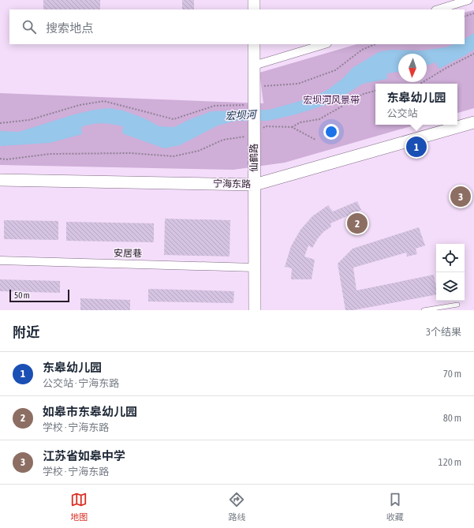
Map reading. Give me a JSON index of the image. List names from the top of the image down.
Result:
{
  "streets": {
    "street": ["仙鹤路", "宁海东路", "安居巷"]
  },
  "crossings": [
    ["仙鹤路", "宁海东路"],
    ["仙鹤路", "安居巷"]
  ],
  "water": ["宏坝河"],
  "parks": ["宏坝河风景带"],
  "scale_bar": "50 m",
  "north": "bottom",
  "page": {
    "search": "搜索地点",
    "popup": ["东皋幼儿园", "公交站"],
    "pins": ["1", "3", "2"],
    "scale": "50 m",
    "heading": ["附近", "3个结果"],
    "list": [
      {
        "mark": "1",
        "name": "东皋幼儿园",
        "note": "公交站 · 宁海东路",
        "value": "70 m"
      },
      {
        "mark": "2",
        "name": "如皋市东皋幼儿园",
        "note": "学校 · 宁海东路",
        "value": "80 m"
      },
      {
        "mark": "3",
        "name": "江苏省如皋中学",
        "note": "学校 · 宁海东路",
        "value": "120 m"
      }
    ],
    "nav": ["地图", "路线", "收藏"]
  }
}
